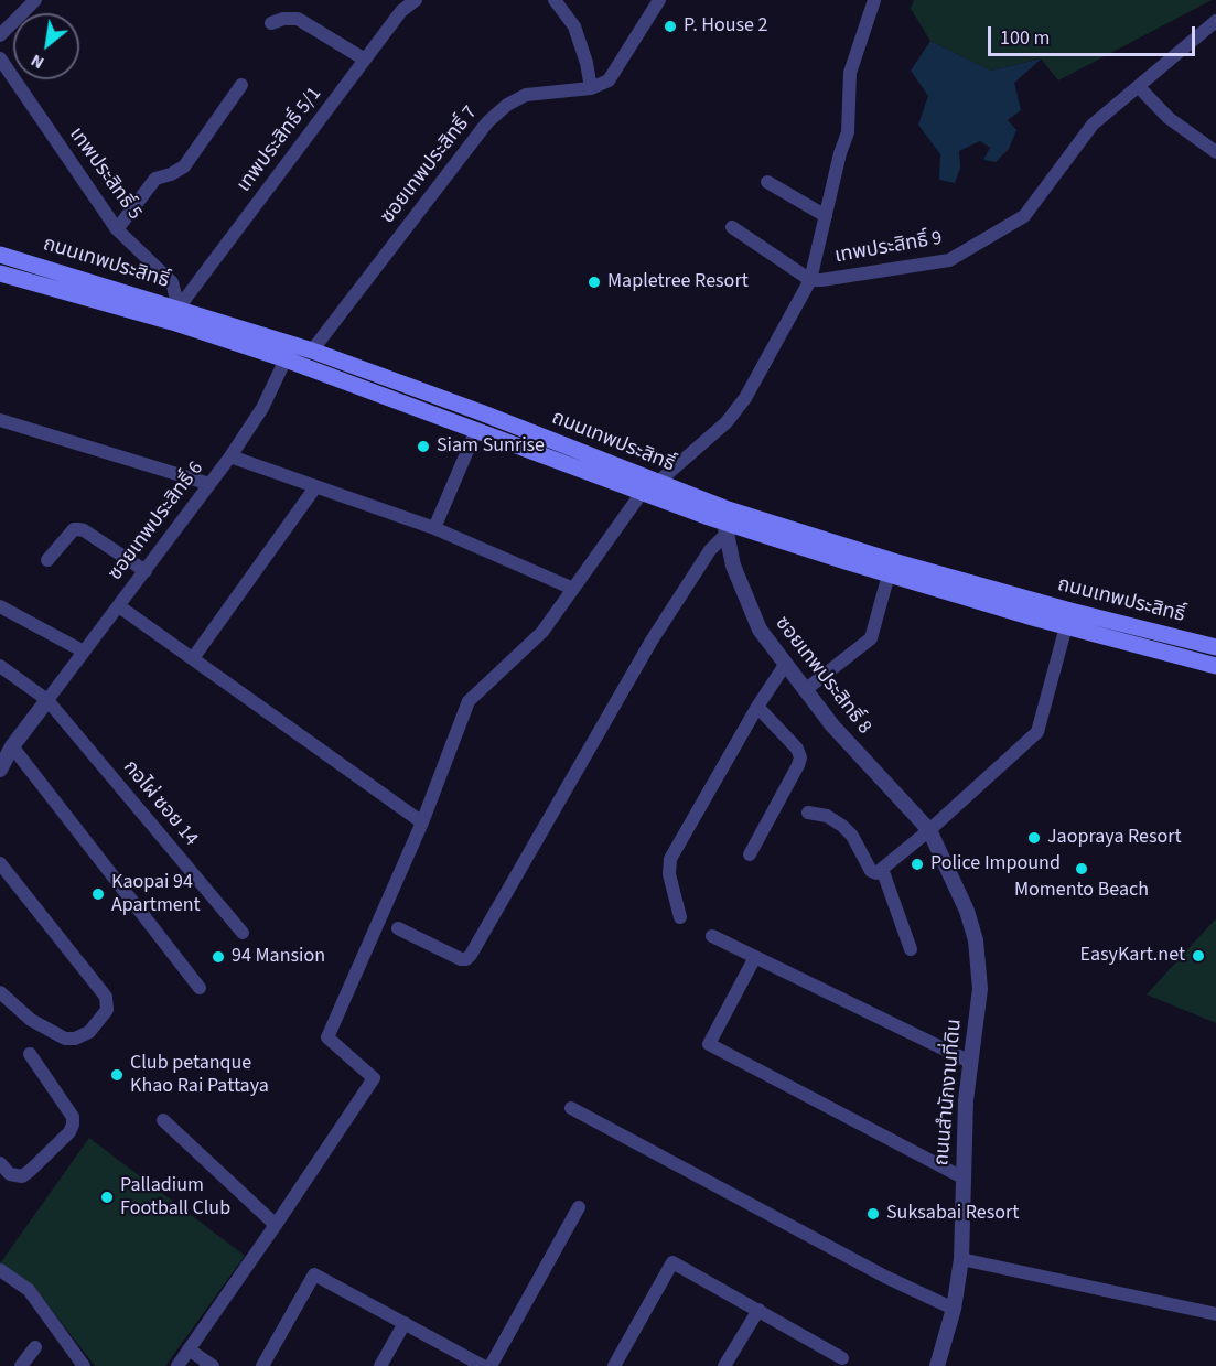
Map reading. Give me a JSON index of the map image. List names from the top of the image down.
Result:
{
  "streets": {
    "main road": ["ถนนเทพประสิทธิ์"],
    "street": [
      "เทพประสิทธิ์ 5/1",
      "ซอยเทพประสิทธิ์ 7",
      "เทพประสิทธิ์ 5",
      "เทพประสิทธิ์ 9",
      "ซอยเทพประสิทธิ์ 6",
      "ซอยเทพประสิทธิ์ 8",
      "กอไผ่ ซอย 14",
      "ถนนสำนักงานที่ดิน"
    ]
  },
  "crossings": [
    ["เทพประสิทธิ์ 5/1", "เทพประสิทธิ์ 5"],
    ["เทพประสิทธิ์ 5/1", "ถนนเทพประสิทธิ์"],
    ["ซอยเทพประสิทธิ์ 7", "ถนนเทพประสิทธิ์"],
    ["เทพประสิทธิ์ 5", "ถนนเทพประสิทธิ์"],
    ["เทพประสิทธิ์ 9", "ถนนเทพประสิทธิ์"],
    ["ถนนเทพประสิทธิ์", "ซอยเทพประสิทธิ์ 6"],
    ["ถนนเทพประสิทธิ์", "ซอยเทพประสิทธิ์ 8"],
    ["ซอยเทพประสิทธิ์ 6", "กอไผ่ ซอย 14"],
    ["ซอยเทพประสิทธิ์ 8", "ถนนสำนักงานที่ดิน"]
  ],
  "places": [
    "P. House 2",
    "Mapletree Resort",
    "Siam Sunrise",
    "Jaopraya Resort",
    "Police Impound",
    "Momento Beach",
    "Kaopai 94 Apartment",
    "EasyKart.net",
    "94 Mansion",
    "Club petanque Khao Rai Pattaya",
    "Palladium Football Club",
    "Suksabai Resort"
  ],
  "scale_bar": "100 m",
  "north": "bottom left"
}
